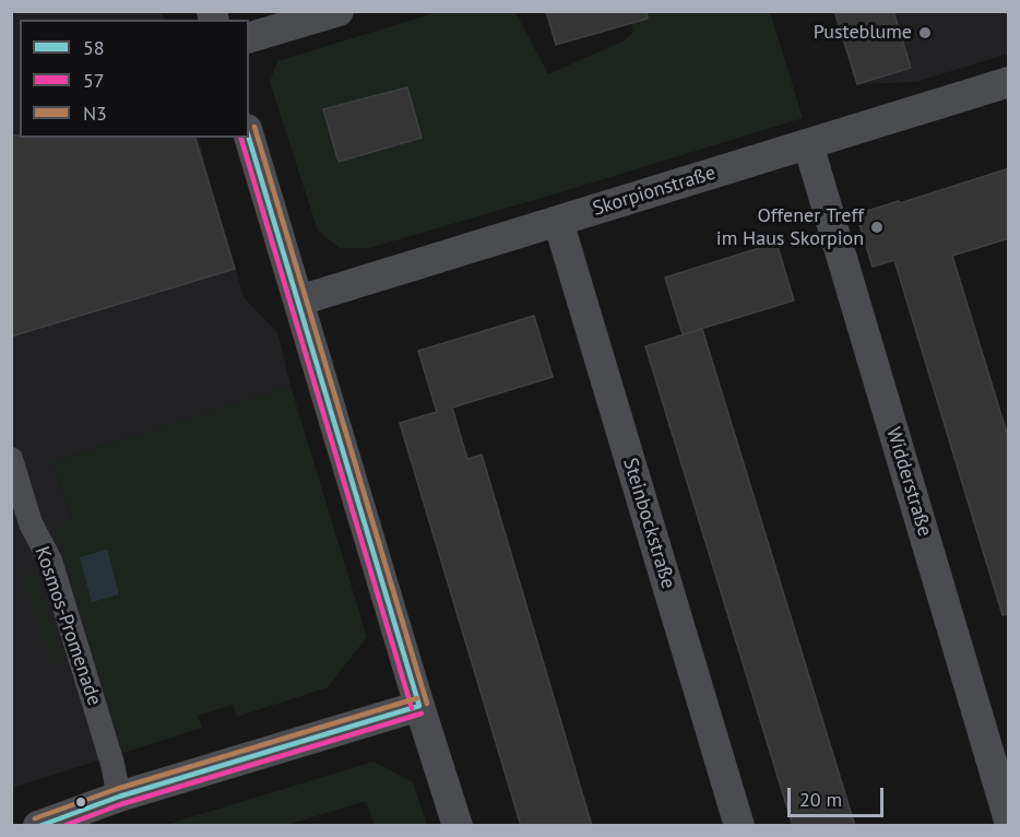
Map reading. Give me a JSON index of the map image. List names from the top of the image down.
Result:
{
  "streets": {
    "street": [
      "Skorpionstraße",
      "Widderstraße",
      "Steinbockstraße",
      "Kosmos-Promenade"
    ]
  },
  "crossings": [
    ["Skorpionstraße", "Widderstraße"],
    ["Skorpionstraße", "Steinbockstraße"]
  ],
  "places": ["Pusteblume", "Offener Treff im Haus Skorpion"],
  "lines": ["transit line N3", "transit line 58", "transit line 57"],
  "legend": ["58", "57", "N3"],
  "scale_bar": "20 m"
}
